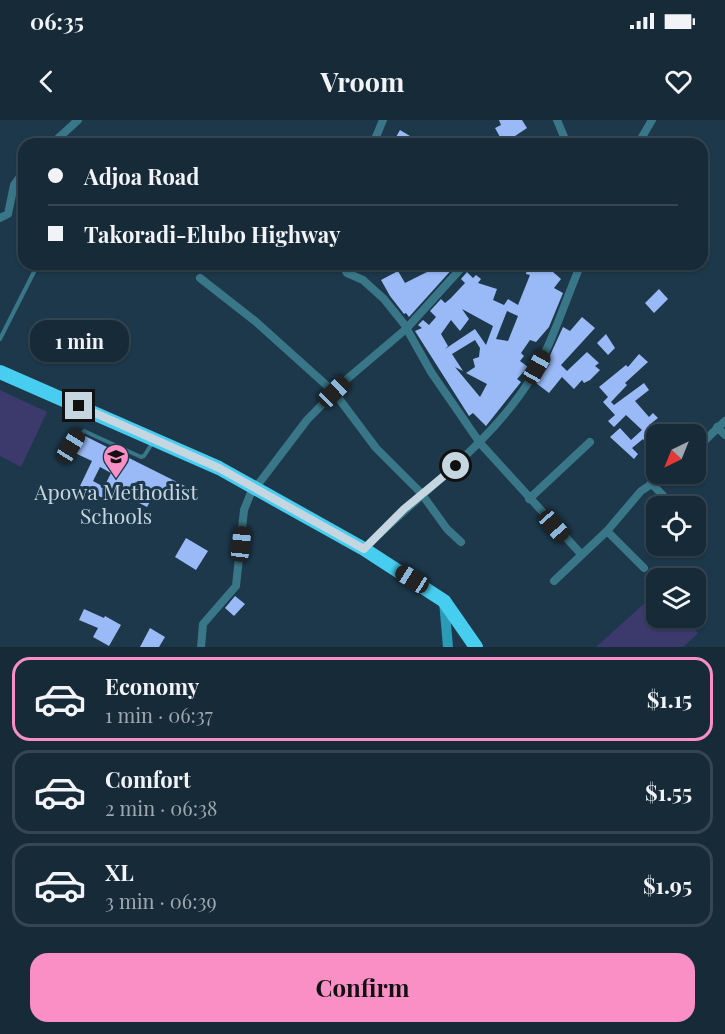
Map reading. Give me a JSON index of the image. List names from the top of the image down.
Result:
{
  "places": {
    "school or university": ["Apowa Methodist Schools"]
  },
  "north": "bottom left",
  "page": {
    "status": "06:35",
    "header": "Vroom",
    "banner": ["Adjoa Road", "Takoradi-Elubo Highway"],
    "bubble": "1 min",
    "list": [
      {
        "name": "Economy",
        "note": "1 min · 06:37",
        "value": "$1.15"
      },
      {
        "name": "Comfort",
        "note": "2 min · 06:38",
        "value": "$1.55"
      },
      {
        "name": "XL",
        "note": "3 min · 06:39",
        "value": "$1.95"
      }
    ],
    "buttons": "Confirm"
  }
}
